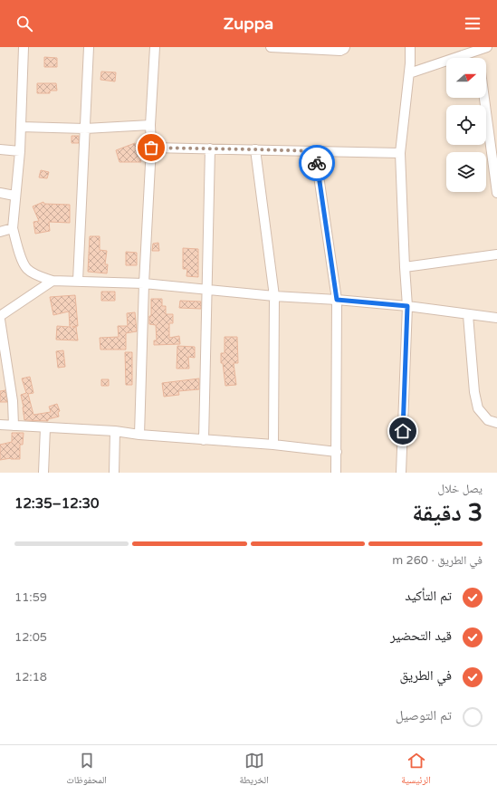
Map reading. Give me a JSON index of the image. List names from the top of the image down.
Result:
{
  "north": "right",
  "page": {
    "header": "Zuppa",
    "heading": ["3 دقيقة", "يصل خلال", "12:30–12:35"],
    "bar": "في الطريق · 260 m",
    "list": [
      ["تم التأكيد", "11:59"],
      ["قيد التحضير", "12:05"],
      ["في الطريق", "12:18"],
      "تم التوصيل"
    ],
    "tabs": ["الرئيسية", "الخريطة", "المحفوظات"]
  }
}
